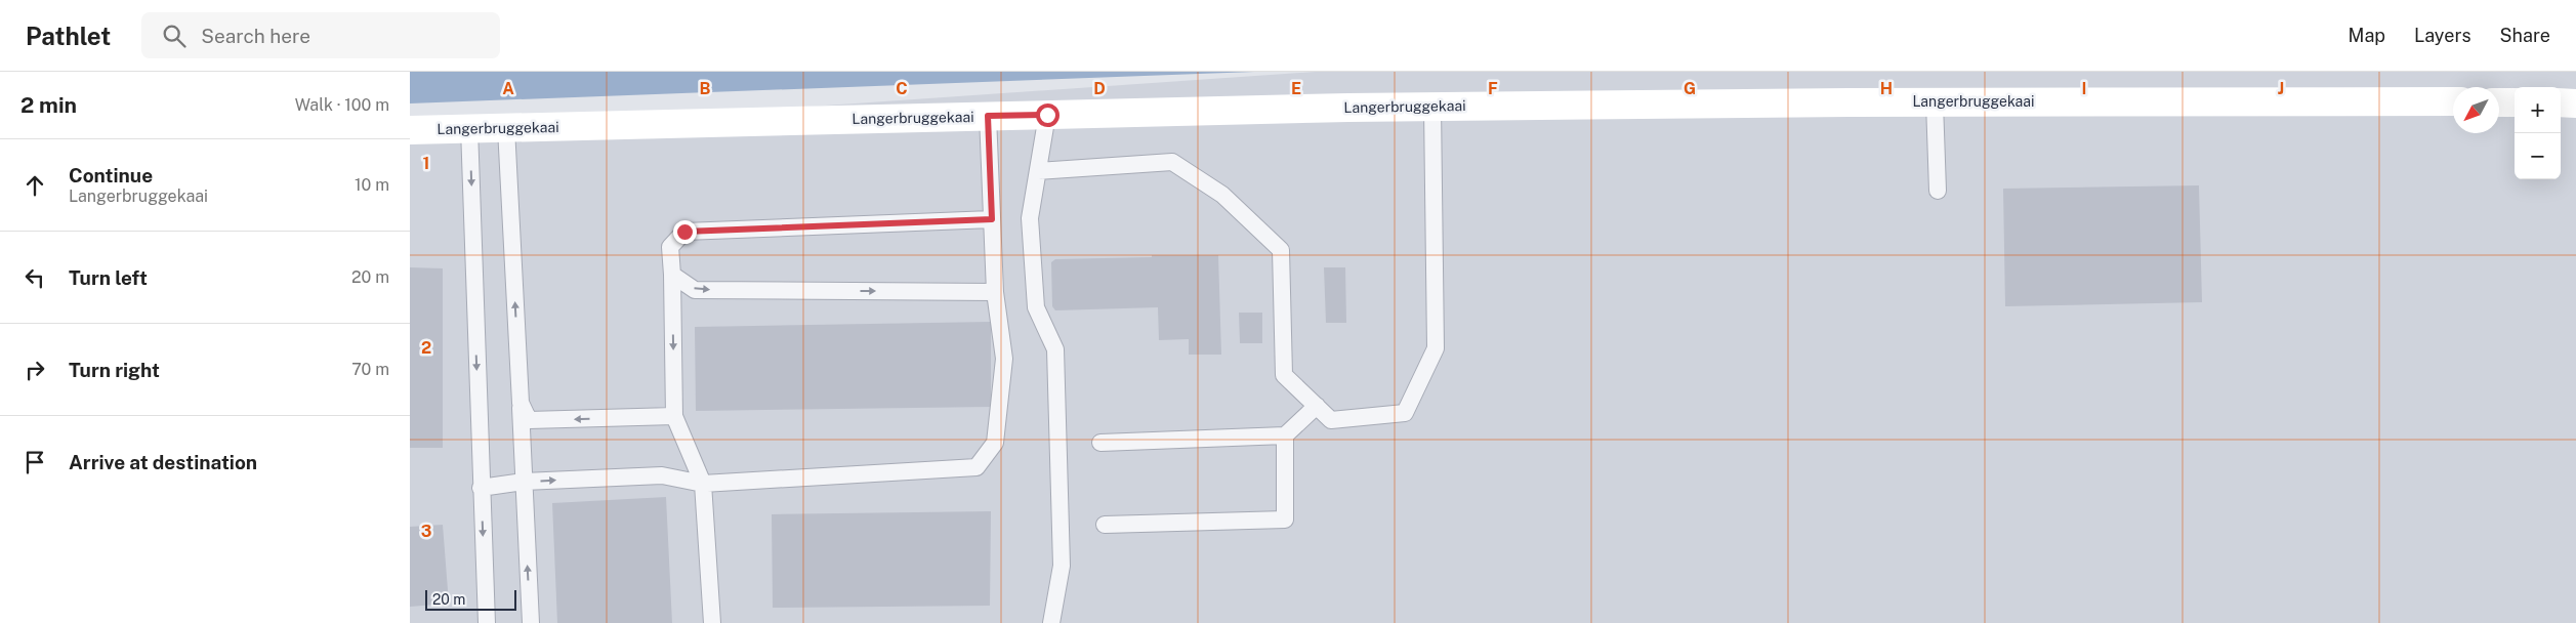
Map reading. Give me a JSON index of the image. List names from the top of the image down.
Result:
{
  "streets": {
    "main road": ["Langerbruggekaai"]
  },
  "scale_bar": "20 m",
  "north": "bottom left",
  "page": {
    "header": "Pathlet",
    "search": "Search here",
    "nav": ["Map", "Layers", "Share"],
    "heading": ["2 min", "Walk · 100 m"],
    "map_buttons": ["+", "−"],
    "list": [
      ["Continue", "Langerbruggekaai", "10 m"],
      ["Turn left", "20 m"],
      ["Turn right", "70 m"],
      "Arrive at destination"
    ],
    "scale": "20 m"
  },
  "grid": {
    "columns": [
      "A",
      "B",
      "C",
      "D",
      "E",
      "F",
      "G",
      "H",
      "I",
      "J"
    ],
    "rows": ["1", "2", "3"]
  }
}
